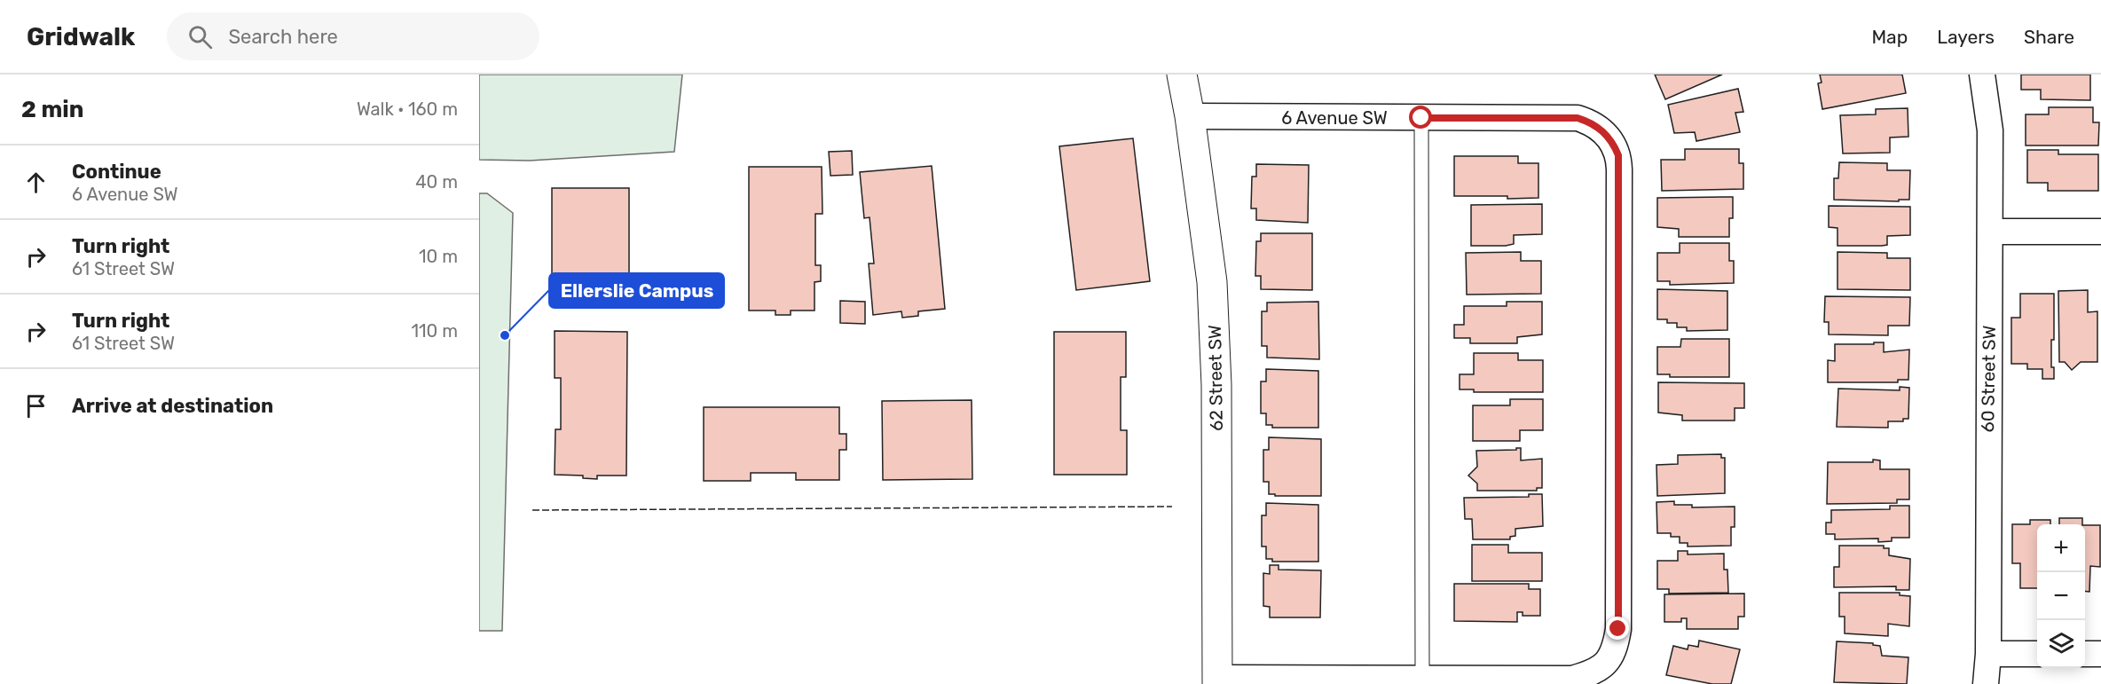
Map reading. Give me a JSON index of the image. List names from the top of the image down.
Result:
{
  "streets": {
    "street": ["6 Avenue SW", "62 Street SW", "60 Street SW"]
  },
  "crossings": [
    ["6 Avenue SW", "62 Street SW"]
  ],
  "places": ["Ellerslie Campus"],
  "page": {
    "header": "Gridwalk",
    "search": "Search here",
    "nav": ["Map", "Layers", "Share"],
    "heading": ["2 min", "Walk · 160 m"],
    "list": [
      ["Continue", "6 Avenue SW", "40 m"],
      ["Turn right", "61 Street SW", "10 m"],
      ["Turn right", "61 Street SW", "110 m"],
      "Arrive at destination"
    ],
    "map_buttons": ["+", "−"]
  }
}
